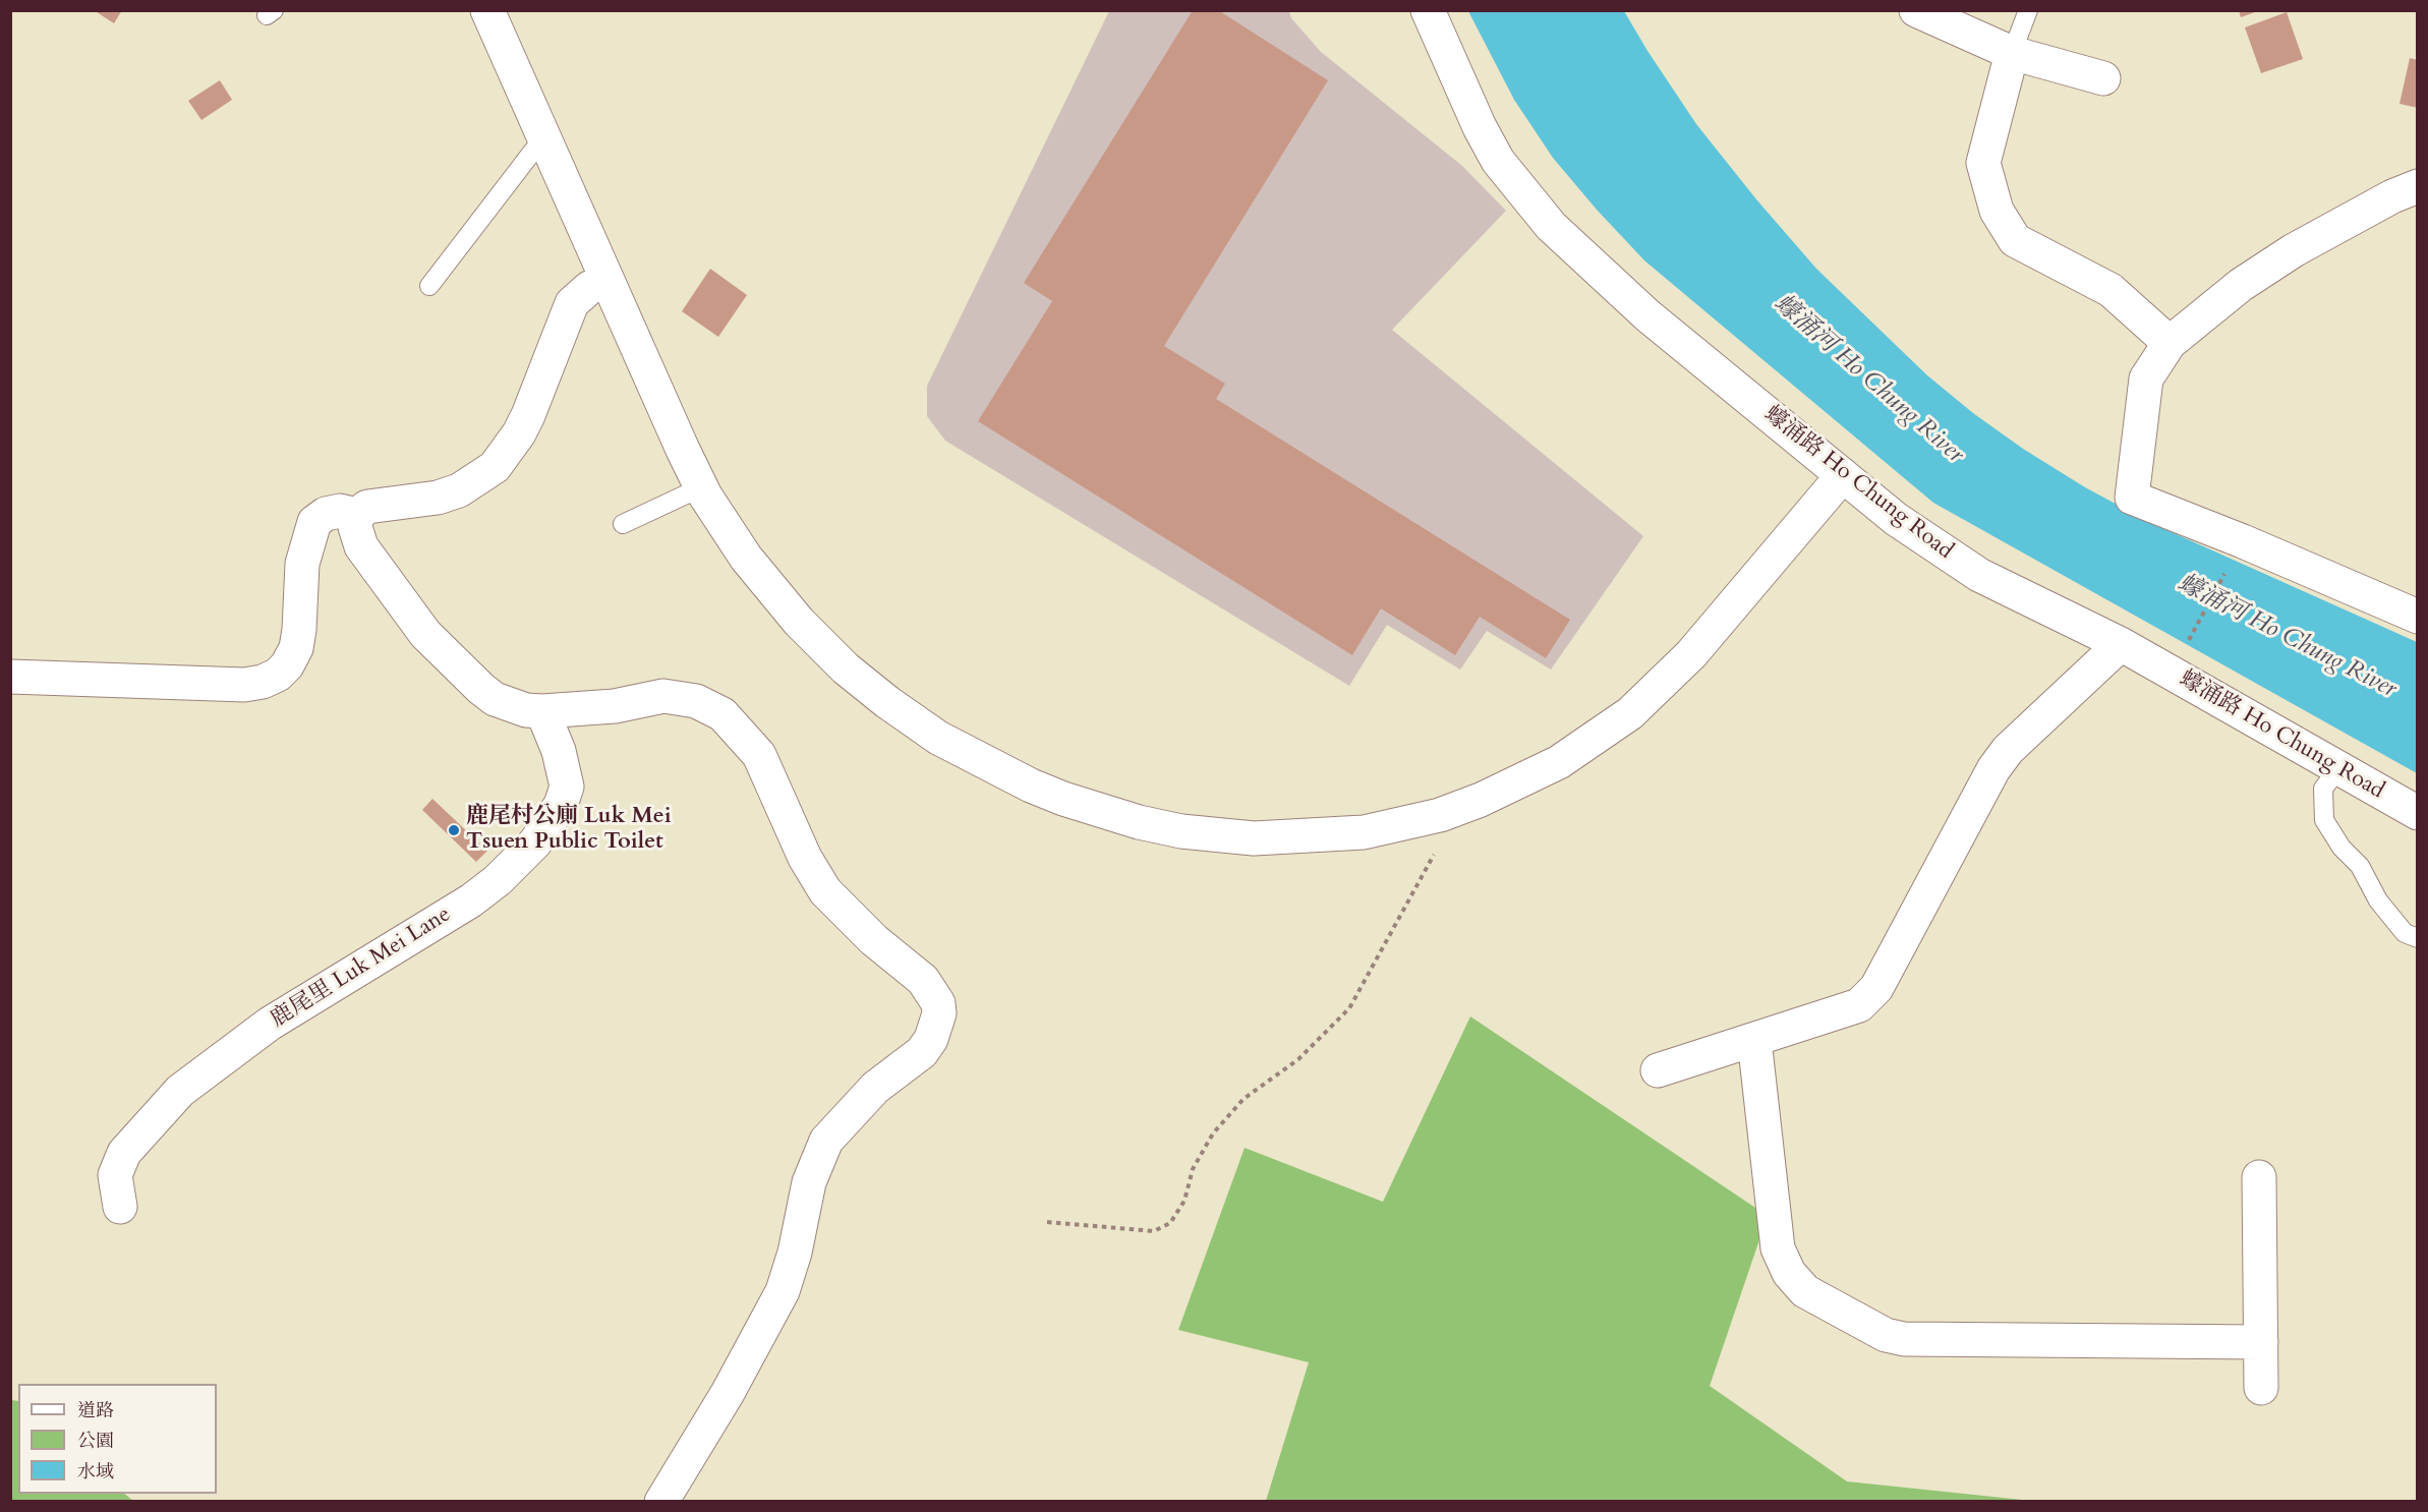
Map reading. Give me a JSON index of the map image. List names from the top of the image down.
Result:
{
  "streets": {
    "street": ["蠔涌路 Ho Chung Road", "鹿尾里 Luk Mei Lane"]
  },
  "water": ["蠔涌河 Ho Chung River"],
  "places": ["鹿尾村公廁 Luk Mei Tsuen Public Toilet"],
  "legend": ["道路", "公園", "水域"]
}
